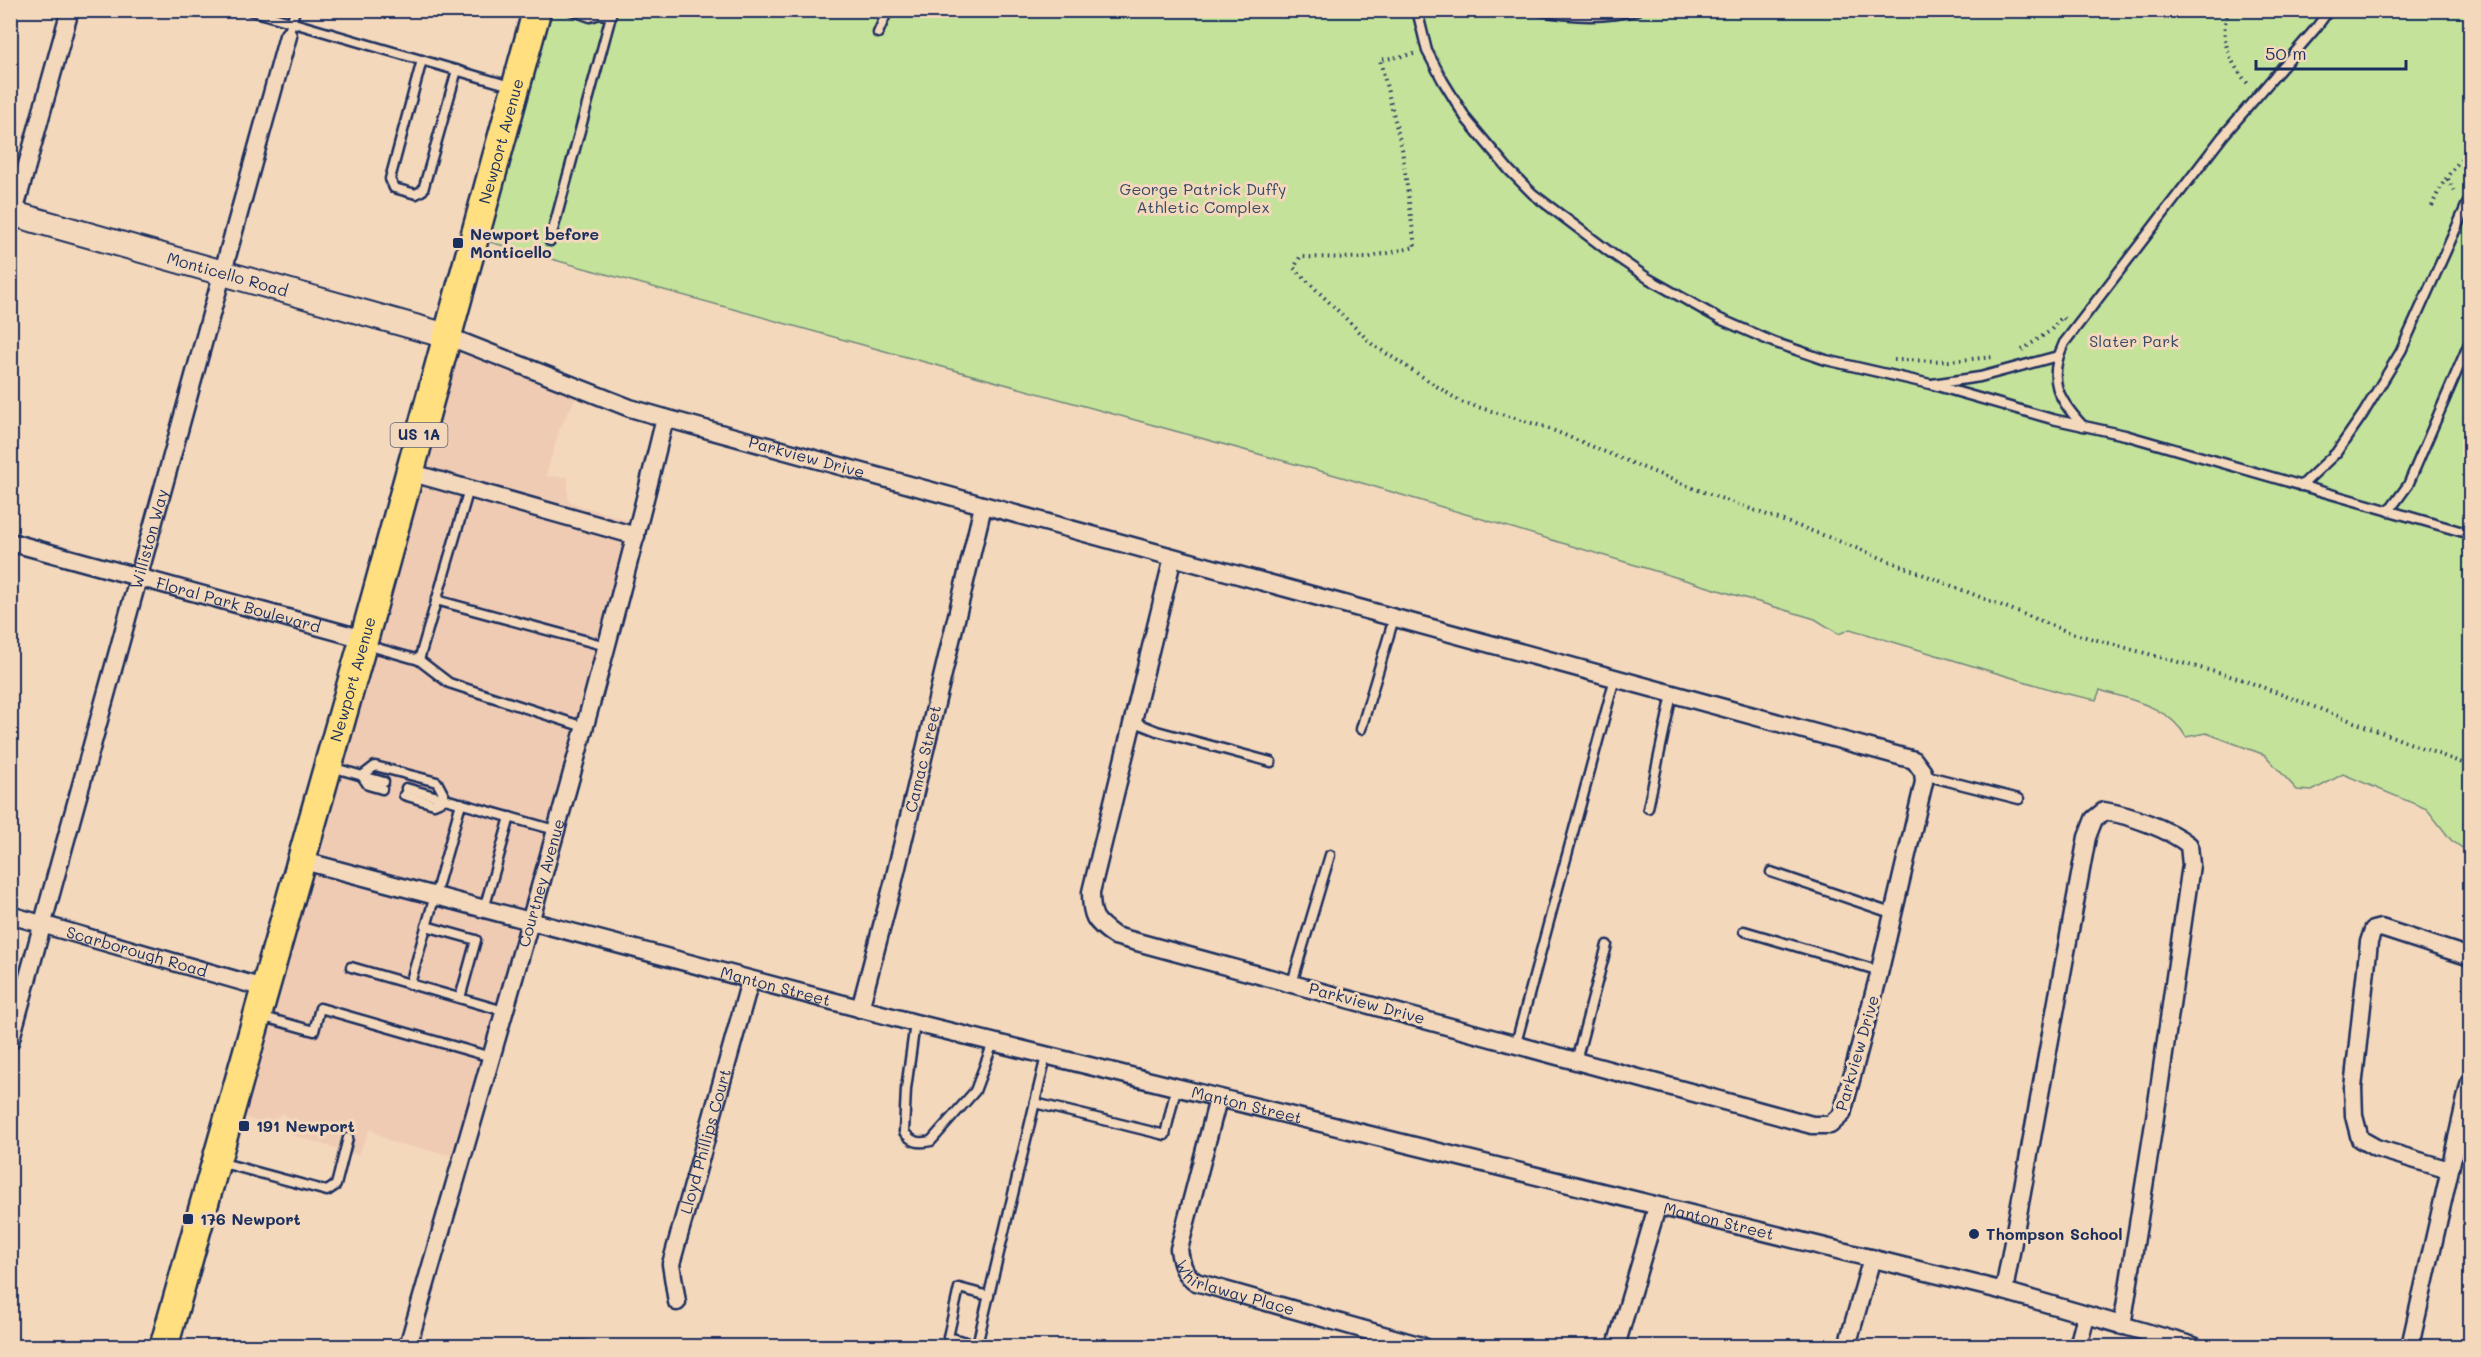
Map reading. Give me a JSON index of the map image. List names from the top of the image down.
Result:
{
  "streets": {
    "main road": ["Newport Avenue", "US 1A"],
    "street": [
      "Monticello Road",
      "Parkview Drive",
      "Williston Way",
      "Floral Park Boulevard",
      "Camac Street",
      "Courtney Avenue",
      "Scarborough Road",
      "Manton Street",
      "Lloyd Phillips Court",
      "Whirlaway Place"
    ]
  },
  "crossings": [
    ["Newport Avenue", "Monticello Road"],
    ["Newport Avenue", "Parkview Drive"],
    ["Newport Avenue", "Floral Park Boulevard"],
    ["Newport Avenue", "Scarborough Road"],
    ["Newport Avenue", "Manton Street"],
    ["Monticello Road", "Parkview Drive"],
    ["Monticello Road", "Williston Way"],
    ["Parkview Drive", "Camac Street"],
    ["Parkview Drive", "Courtney Avenue"],
    ["Williston Way", "Floral Park Boulevard"],
    ["Williston Way", "Scarborough Road"],
    ["Camac Street", "Manton Street"],
    ["Courtney Avenue", "Manton Street"],
    ["Manton Street", "Lloyd Phillips Court"],
    ["Manton Street", "Whirlaway Place"]
  ],
  "parks": ["George Patrick Duffy Athletic Complex", "Slater Park"],
  "places": {
    "transit": ["Newport before Monticello", "191 Newport", "176 Newport"],
    "other": ["Thompson School"]
  },
  "scale_bar": "50 m"
}
